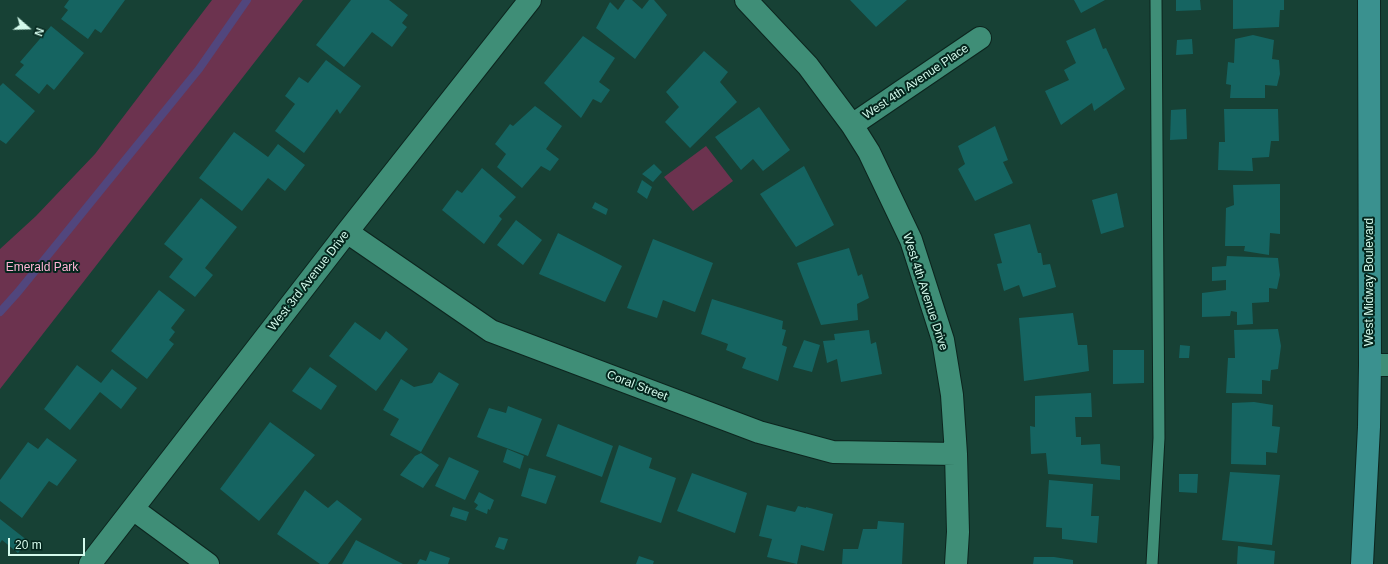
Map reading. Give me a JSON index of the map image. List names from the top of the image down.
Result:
{
  "streets": {
    "main road": ["West Midway Boulevard"],
    "street": [
      "West 4th Avenue Place",
      "West 3rd Avenue Drive",
      "West 4th Avenue Drive",
      "Coral Street"
    ]
  },
  "crossings": [
    ["West 4th Avenue Place", "West 4th Avenue Drive"],
    ["West 3rd Avenue Drive", "Coral Street"],
    ["West 4th Avenue Drive", "Coral Street"]
  ],
  "parks": ["Emerald Park"],
  "scale_bar": "20 m",
  "north": "right"
}
